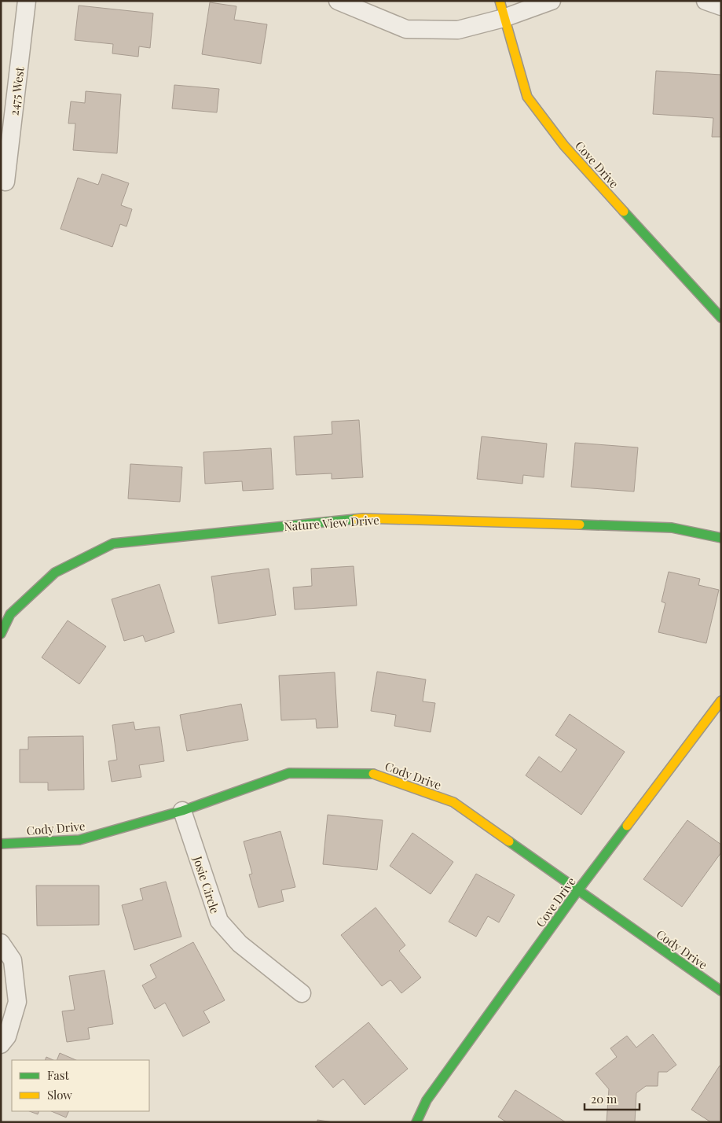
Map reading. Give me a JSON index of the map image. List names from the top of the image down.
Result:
{
  "streets": {
    "street": [
      "2475 West",
      "Cove Drive",
      "Nature View Drive",
      "Cody Drive",
      "Josie Circle"
    ]
  },
  "crossings": [
    ["Cove Drive", "Cody Drive"],
    ["Cody Drive", "Josie Circle"]
  ],
  "legend": ["Fast", "Slow"],
  "scale_bar": "20 m"
}
